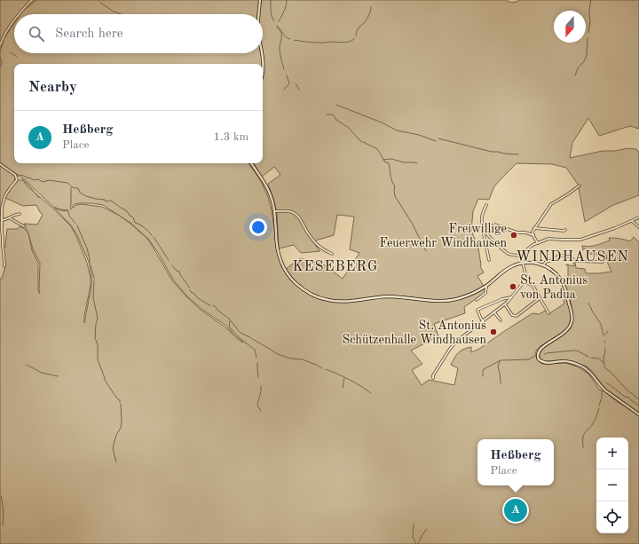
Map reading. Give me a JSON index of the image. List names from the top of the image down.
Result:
{
  "districts": ["WINDHAUSEN", "KESEBERG"],
  "places": ["Freiwillige Feuerwehr Windhausen", "St. Antonius von Padua", "St. Antonius Schützenhalle Windhausen"],
  "north": "bottom",
  "page": {
    "search": "Search here",
    "heading": "Nearby",
    "list": [
      {
        "mark": "A",
        "name": "Heßberg",
        "note": "Place",
        "value": "1.3 km"
      }
    ],
    "map_buttons": ["+", "−"],
    "popup": ["Heßberg", "Place"],
    "pins": "A"
  }
}
